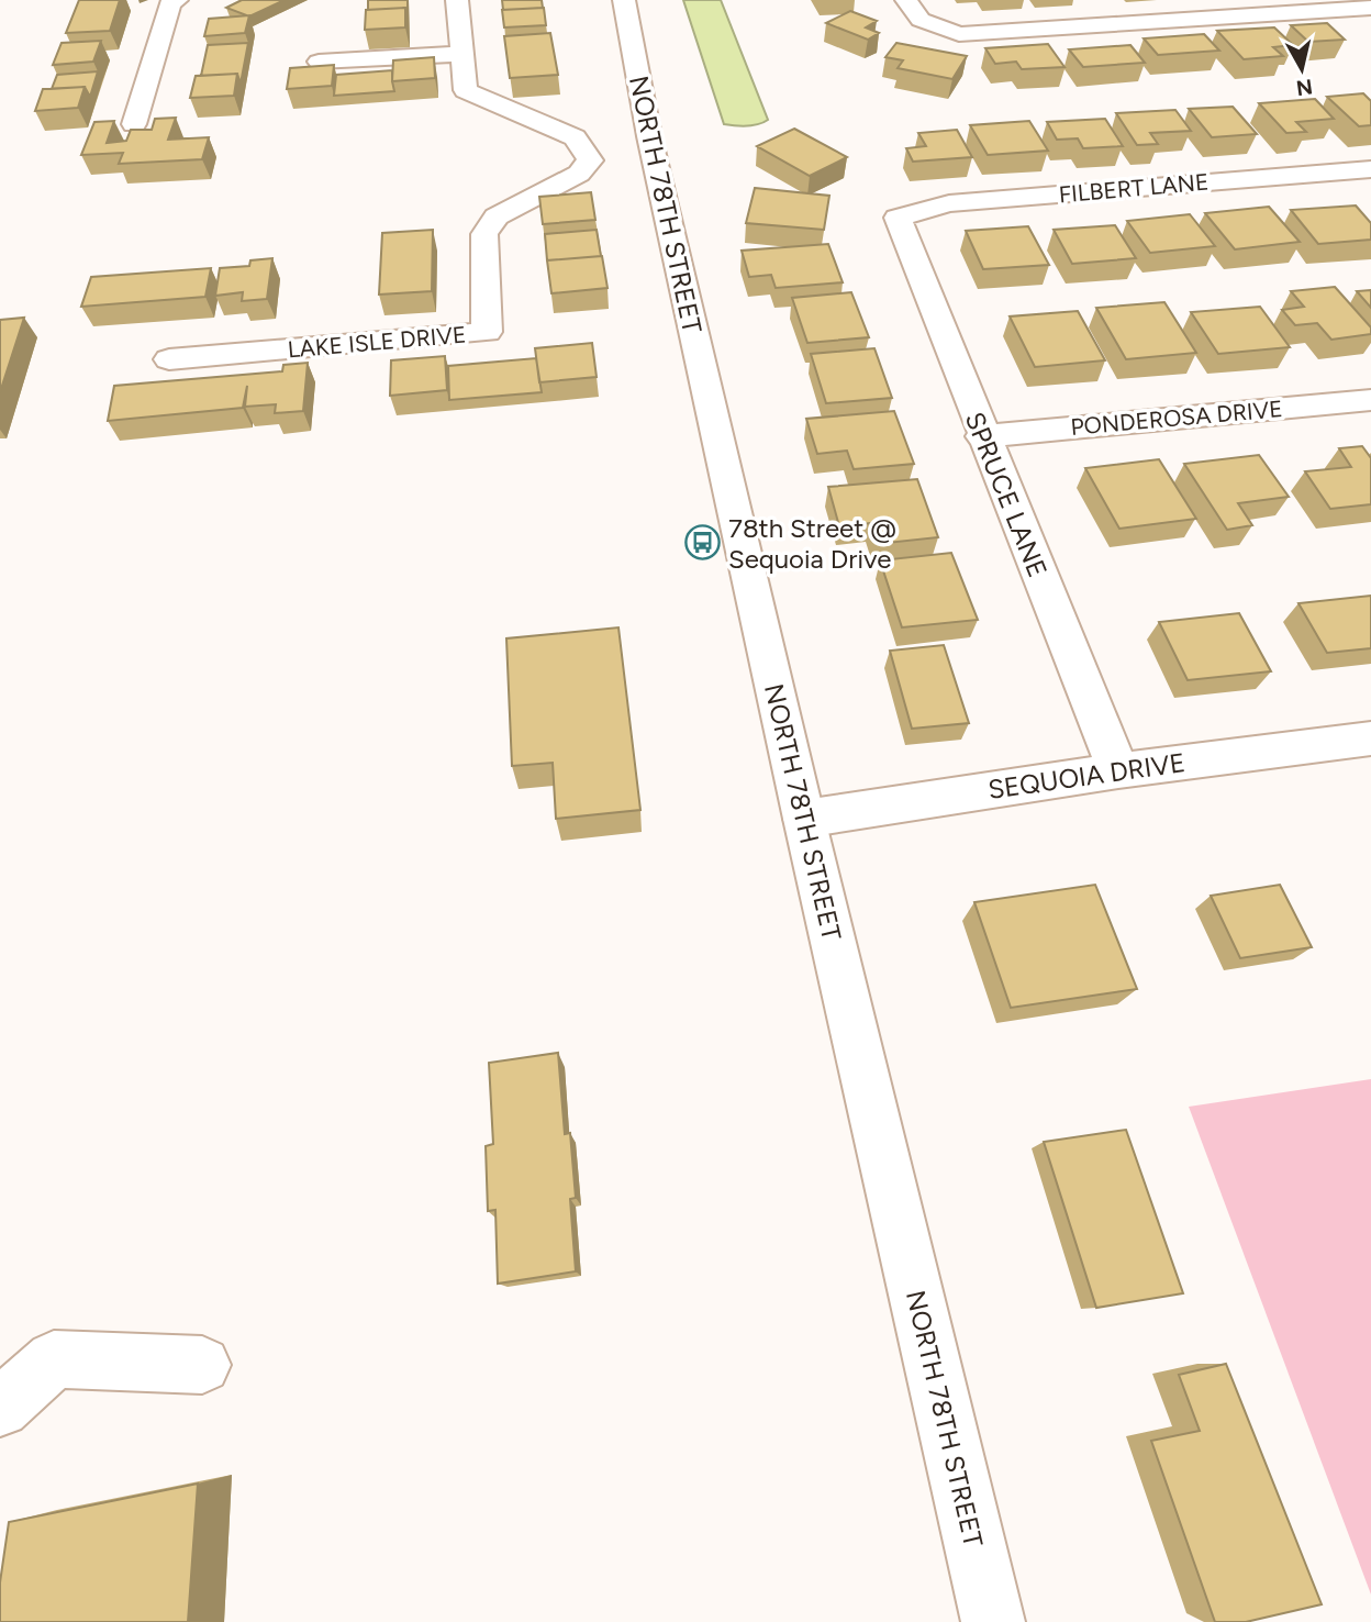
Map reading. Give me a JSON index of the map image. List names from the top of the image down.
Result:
{
  "streets": {
    "street": [
      "FILBERT LANE",
      "NORTH 78TH STREET",
      "LAKE ISLE DRIVE",
      "PONDEROSA DRIVE",
      "SPRUCE LANE",
      "SEQUOIA DRIVE"
    ]
  },
  "crossings": [
    ["FILBERT LANE", "SPRUCE LANE"],
    ["NORTH 78TH STREET", "SEQUOIA DRIVE"],
    ["PONDEROSA DRIVE", "SPRUCE LANE"],
    ["SPRUCE LANE", "SEQUOIA DRIVE"]
  ],
  "places": {
    "bus stop": ["78th Street @ Sequoia Drive"]
  },
  "north": "bottom"
}
